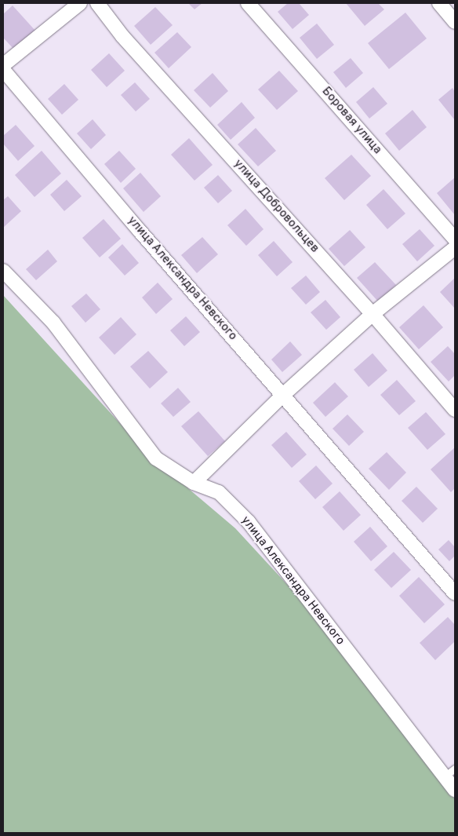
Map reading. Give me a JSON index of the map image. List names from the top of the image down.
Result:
{
  "streets": {
    "street": ["Боровая улица", "улица Добровольцев", "улица Александра Невского"]
  }
}
